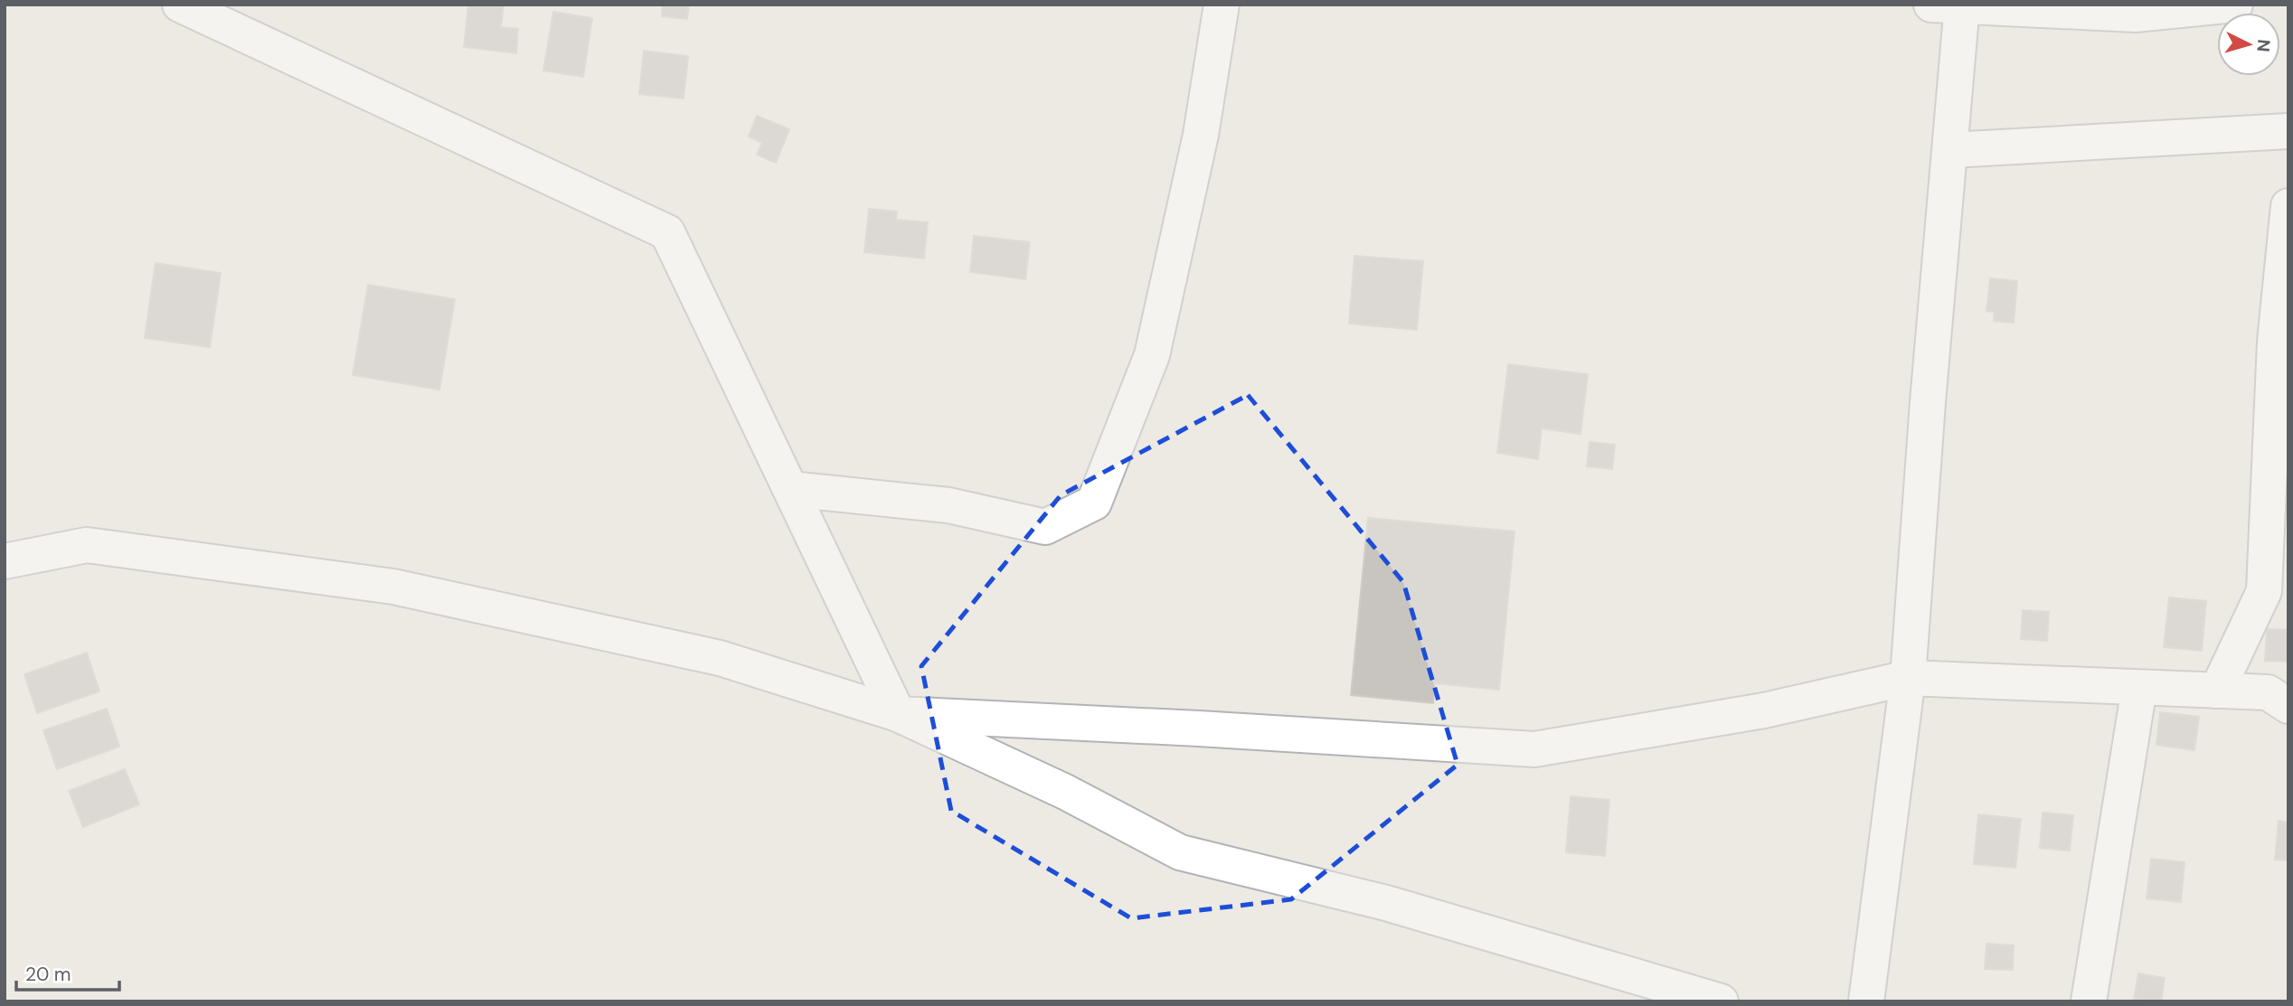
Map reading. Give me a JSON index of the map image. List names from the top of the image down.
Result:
{
  "scale_bar": "20 m",
  "north": "right"
}
